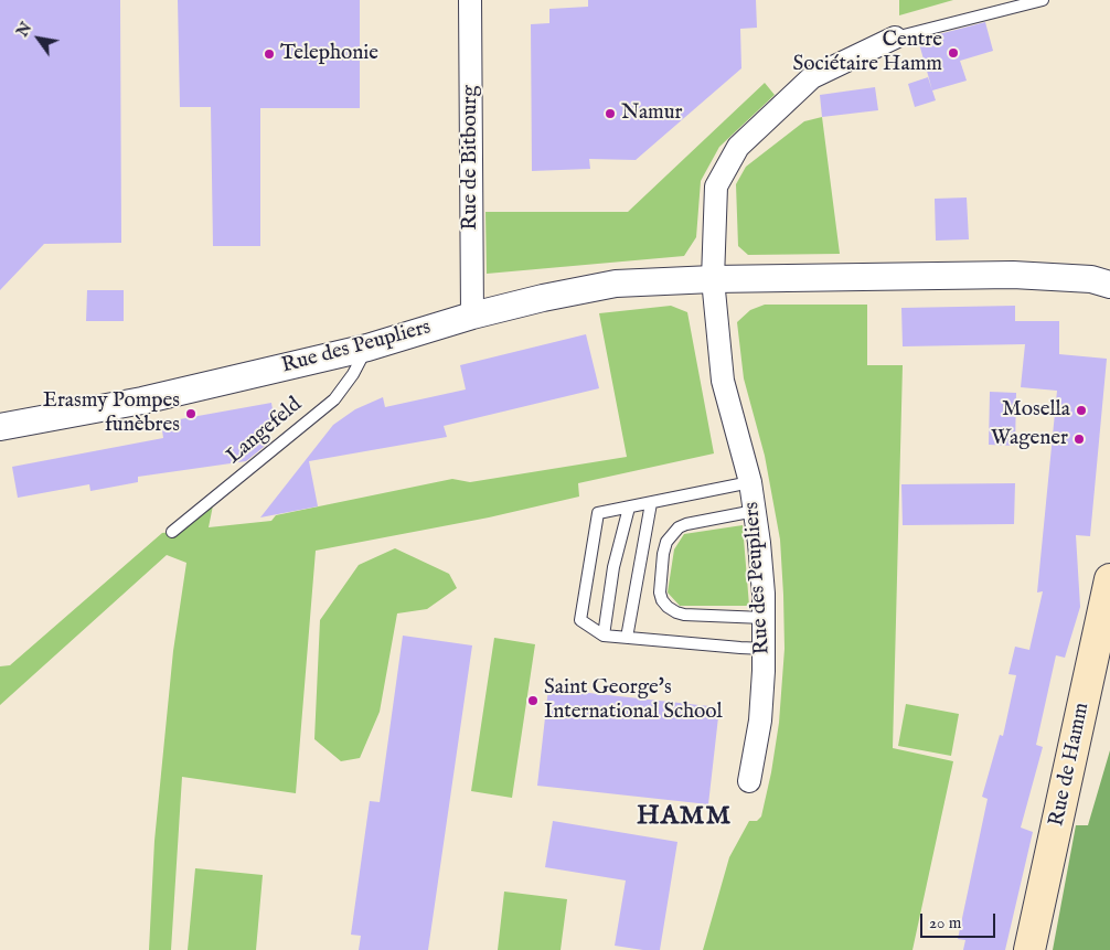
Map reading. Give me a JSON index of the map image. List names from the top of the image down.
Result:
{
  "streets": {
    "main road": ["Rue de Hamm"],
    "street": ["Rue de Bitbourg", "Rue des Peupliers"],
    "lane": ["Langefeld"]
  },
  "crossings": [
    ["Rue de Bitbourg", "Rue des Peupliers"],
    ["Rue des Peupliers", "Langefeld"]
  ],
  "districts": ["HAMM"],
  "places": [
    "Centre Sociétaire Hamm",
    "Telephonie",
    "Namur",
    "Mosella",
    "Erasmy Pompes funèbres",
    "Wagener",
    "Saint George's International School"
  ],
  "scale_bar": "20 m",
  "north": "top left"
}
